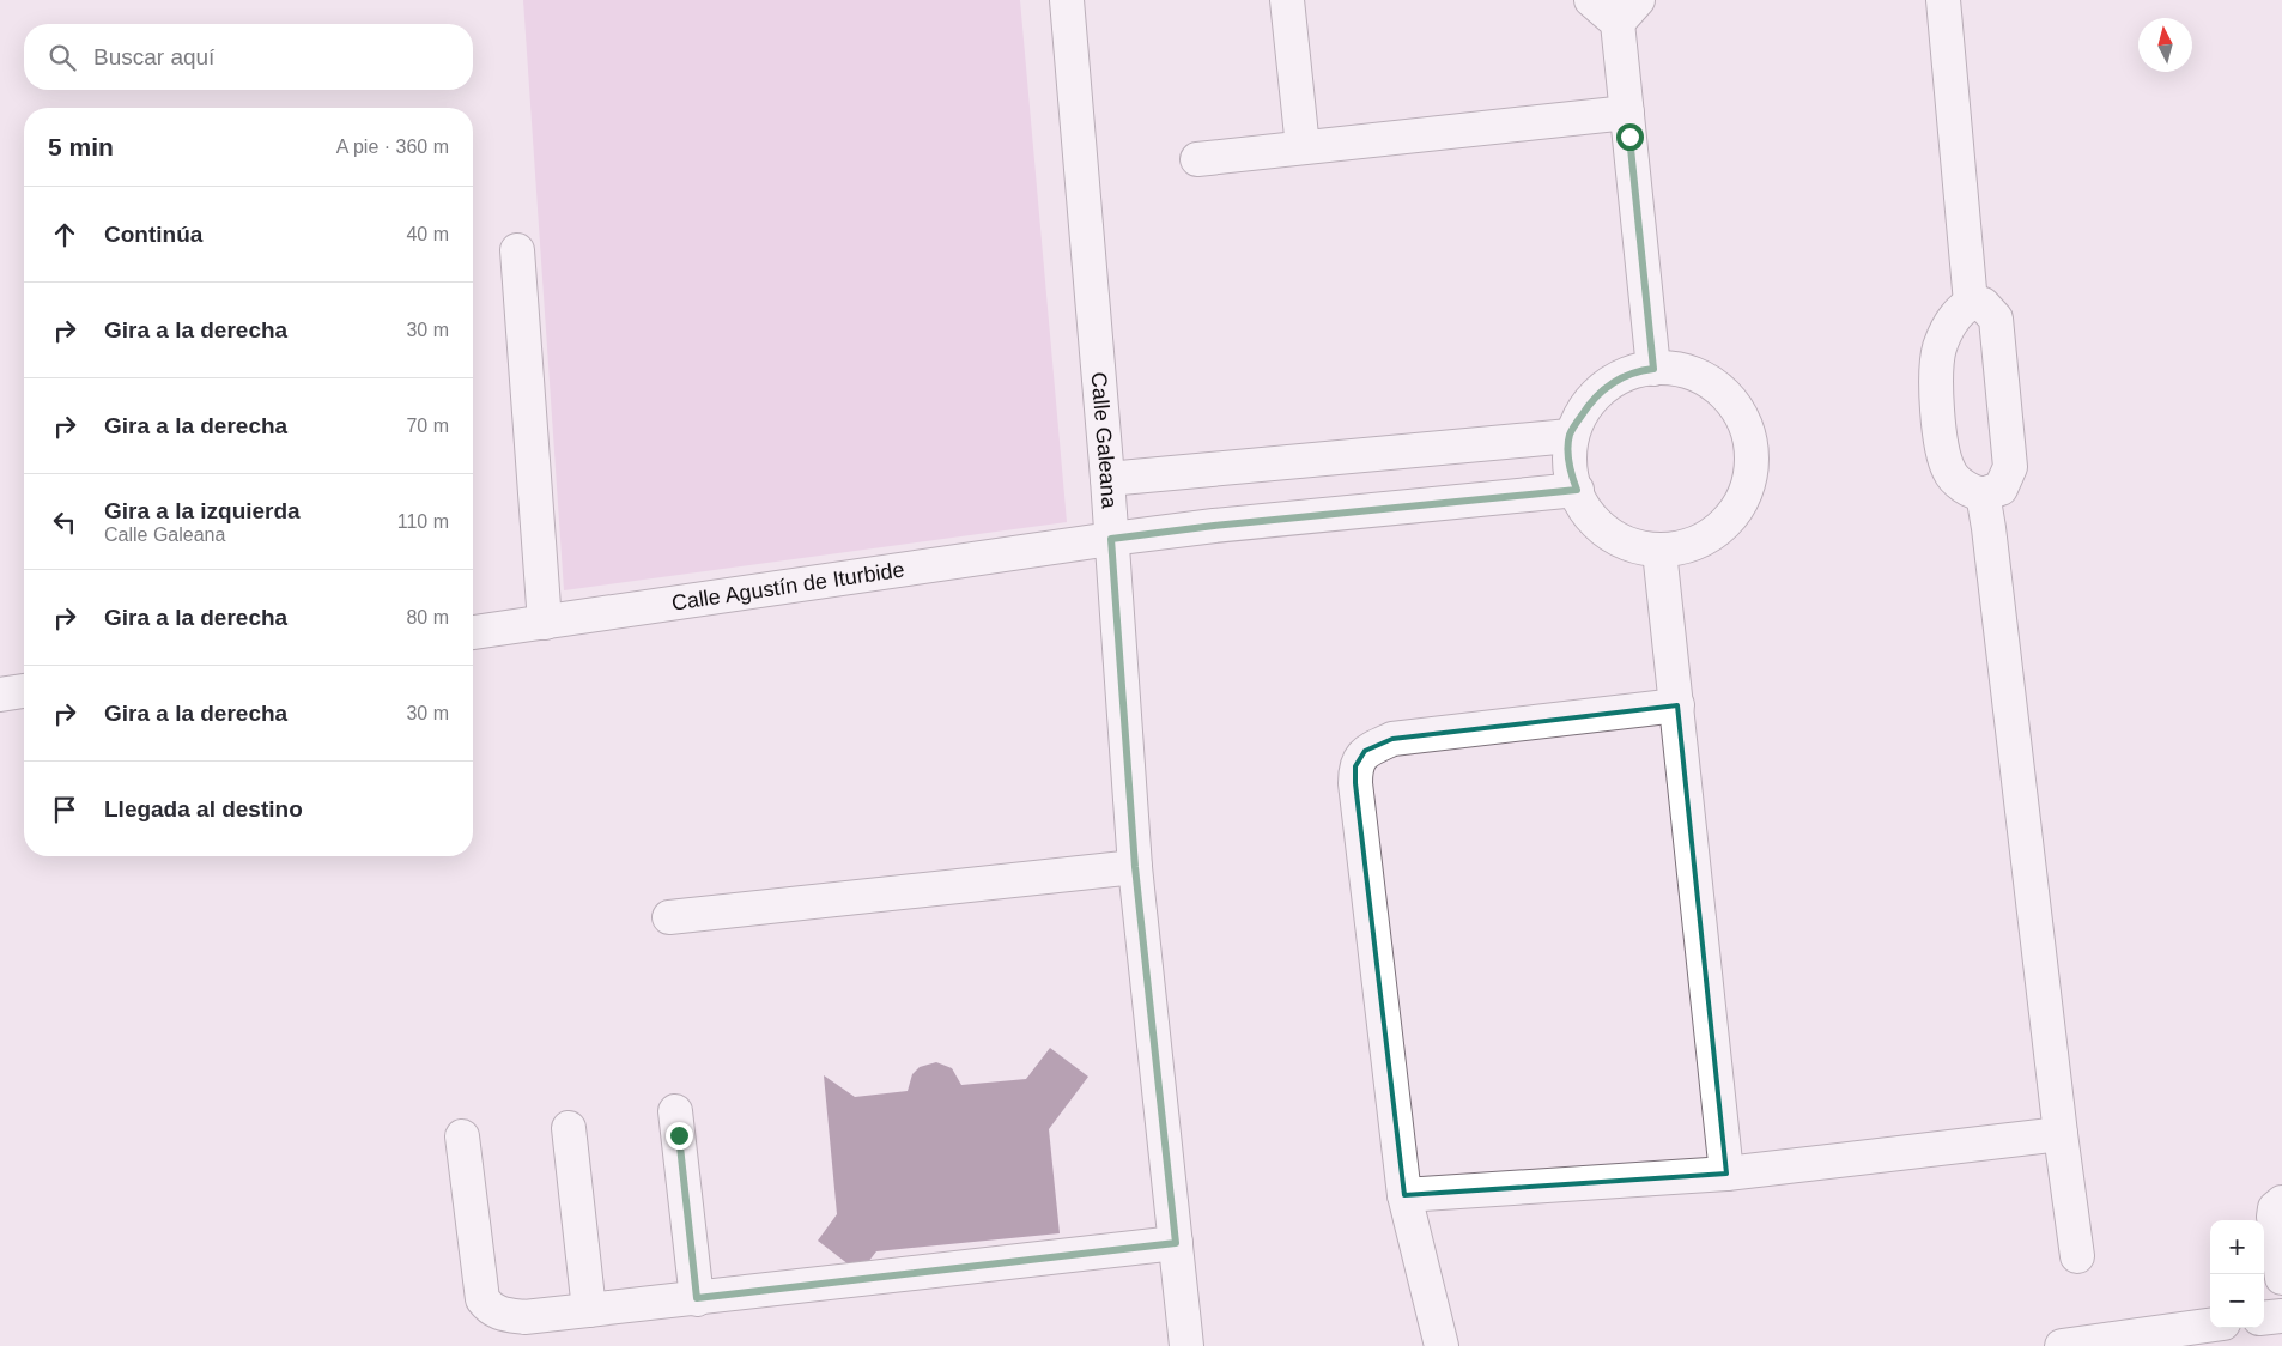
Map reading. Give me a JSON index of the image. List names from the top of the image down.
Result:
{
  "streets": {
    "street": ["Calle Galeana", "Calle Agustín de Iturbide"]
  },
  "crossings": [
    ["Calle Galeana", "Calle Agustín de Iturbide"]
  ],
  "north": "top",
  "page": {
    "search": "Buscar aquí",
    "heading": ["5 min", "A pie · 360 m"],
    "list": [
      ["Continúa", "40 m"],
      ["Gira a la derecha", "30 m"],
      ["Gira a la derecha", "70 m"],
      ["Gira a la izquierda", "Calle Galeana", "110 m"],
      ["Gira a la derecha", "80 m"],
      ["Gira a la derecha", "30 m"],
      "Llegada al destino"
    ],
    "map_buttons": ["+", "−"]
  }
}
